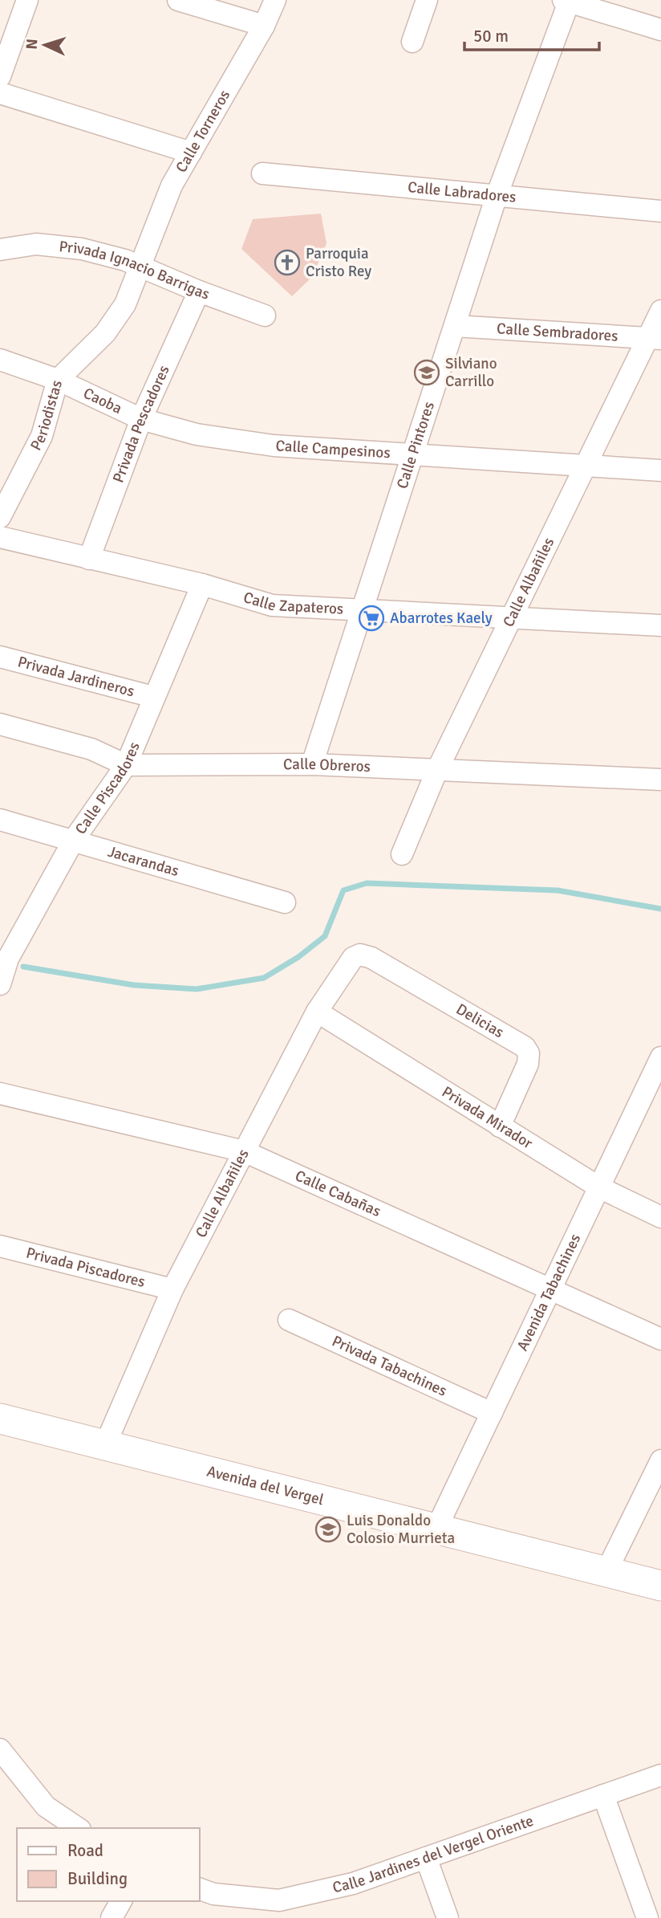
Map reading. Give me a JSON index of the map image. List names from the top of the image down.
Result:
{
  "streets": {
    "street": [
      "Calle Torneros",
      "Calle Labradores",
      "Privada Ignacio Barrigas",
      "Calle Sembradores",
      "Caoba",
      "Periodistas",
      "Privada Pescadores",
      "Calle Pintores",
      "Calle Campesinos",
      "Calle Albañiles",
      "Calle Zapateros",
      "Privada Jardineros",
      "Calle Obreros",
      "Calle Piscadores",
      "Jacarandas",
      "Delicias",
      "Privada Mirador",
      "Calle Cabañas",
      "Privada Piscadores",
      "Avenida Tabachines",
      "Privada Tabachines",
      "Avenida del Vergel",
      "Calle Jardines del Vergel Oriente"
    ]
  },
  "crossings": [
    ["Calle Torneros", "Privada Ignacio Barrigas"],
    ["Calle Torneros", "Periodistas"],
    ["Calle Labradores", "Calle Pintores"],
    ["Privada Ignacio Barrigas", "Periodistas"],
    ["Privada Ignacio Barrigas", "Privada Pescadores"],
    ["Calle Sembradores", "Calle Pintores"],
    ["Calle Sembradores", "Calle Albañiles"],
    ["Caoba", "Periodistas"],
    ["Caoba", "Privada Pescadores"],
    ["Caoba", "Calle Campesinos"],
    ["Privada Pescadores", "Calle Campesinos"],
    ["Privada Pescadores", "Calle Zapateros"],
    ["Calle Pintores", "Calle Campesinos"],
    ["Calle Pintores", "Calle Zapateros"],
    ["Calle Pintores", "Calle Obreros"],
    ["Calle Campesinos", "Calle Albañiles"],
    ["Calle Albañiles", "Calle Zapateros"],
    ["Calle Albañiles", "Calle Obreros"],
    ["Calle Albañiles", "Delicias"],
    ["Calle Albañiles", "Privada Mirador"],
    ["Calle Albañiles", "Calle Cabañas"],
    ["Calle Albañiles", "Privada Piscadores"],
    ["Calle Albañiles", "Avenida del Vergel"],
    ["Calle Zapateros", "Calle Piscadores"],
    ["Privada Jardineros", "Calle Piscadores"],
    ["Calle Obreros", "Calle Piscadores"],
    ["Calle Piscadores", "Jacarandas"],
    ["Delicias", "Privada Mirador"],
    ["Privada Mirador", "Avenida Tabachines"],
    ["Calle Cabañas", "Avenida Tabachines"],
    ["Avenida Tabachines", "Privada Tabachines"],
    ["Avenida Tabachines", "Avenida del Vergel"]
  ],
  "places": {
    "church": ["Parroquia Cristo Rey"],
    "school or university": ["Silviano Carrillo", "Luis Donaldo Colosio Murrieta"],
    "supermarket": ["Abarrotes Kaely"]
  },
  "legend": ["Road", "Building"],
  "scale_bar": "50 m",
  "north": "left"
}
